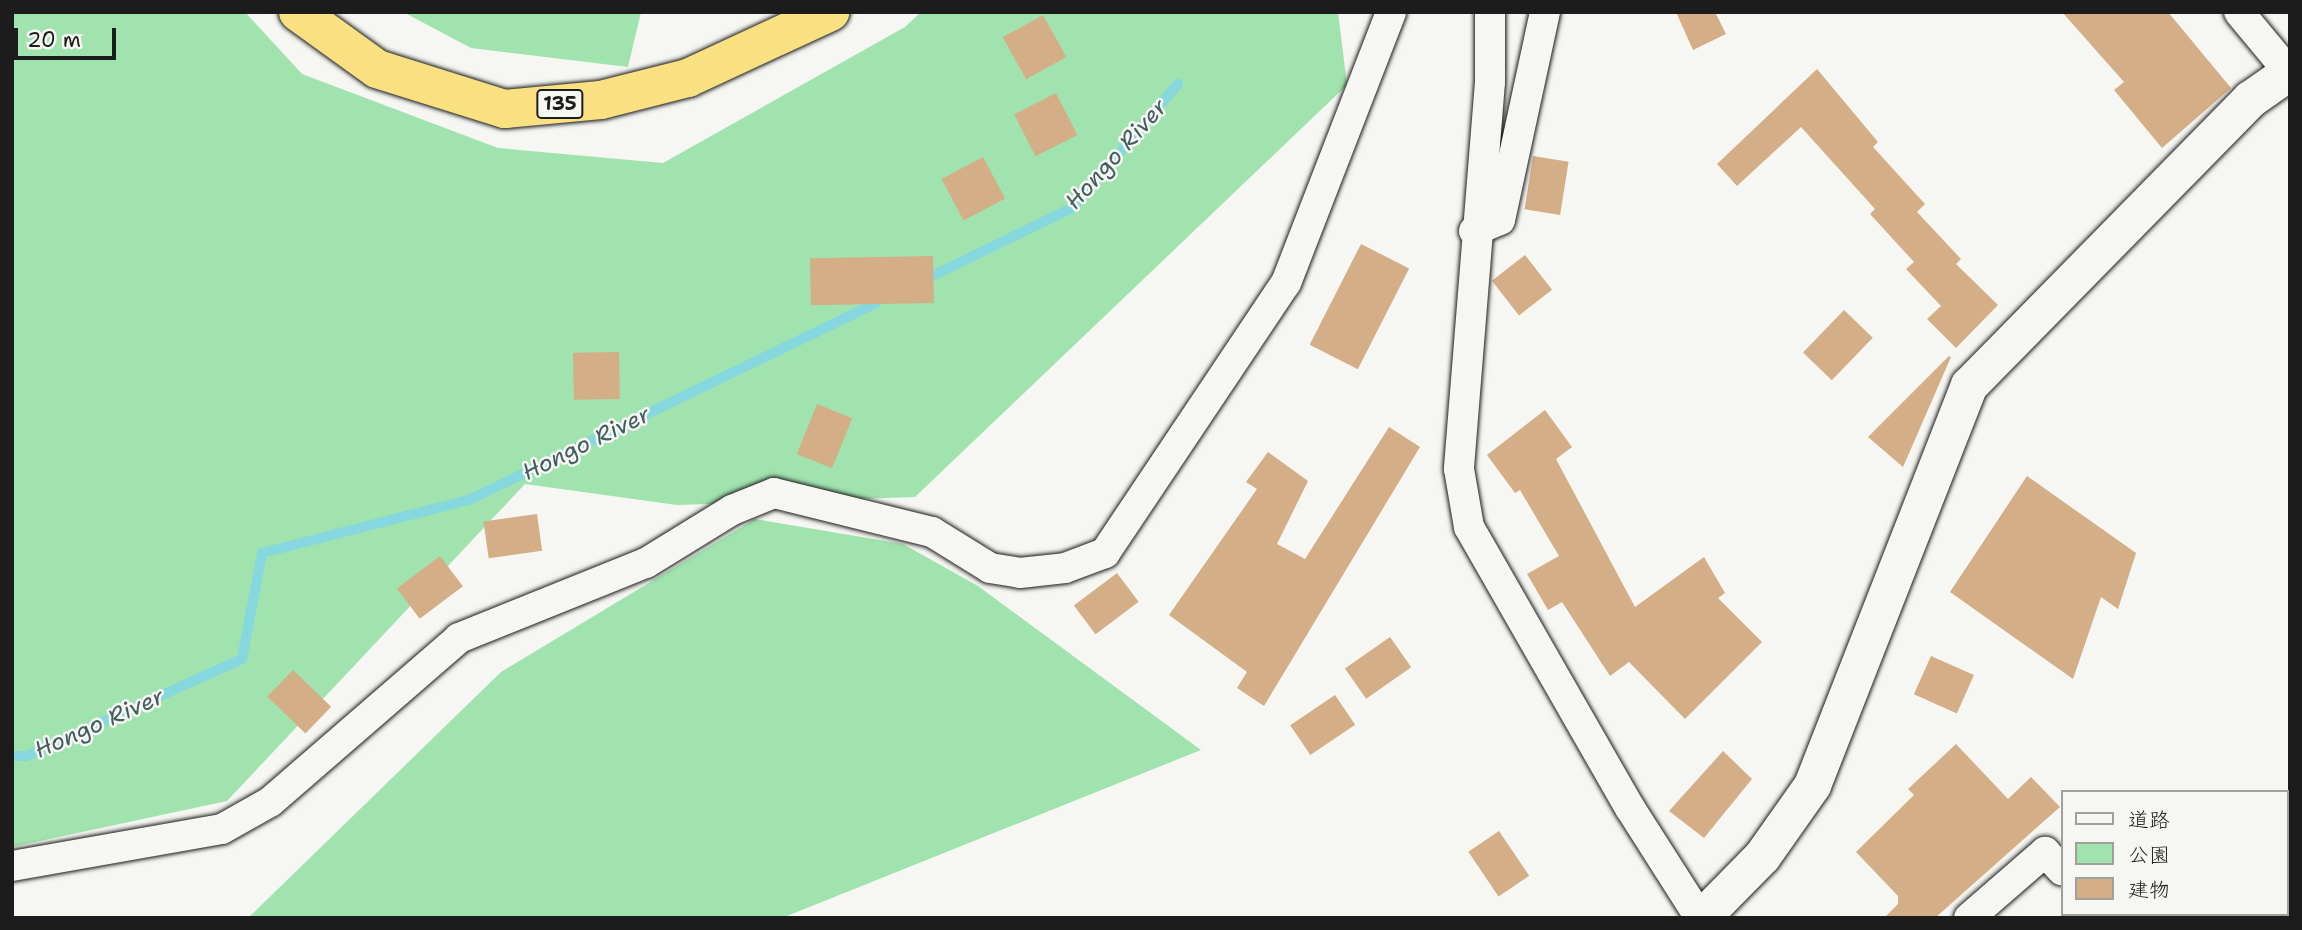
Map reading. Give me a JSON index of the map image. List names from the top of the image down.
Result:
{
  "streets": {
    "highway": ["135"]
  },
  "water": ["Hongo River"],
  "legend": ["道路", "公園", "建物"],
  "scale_bar": "20 m"
}
